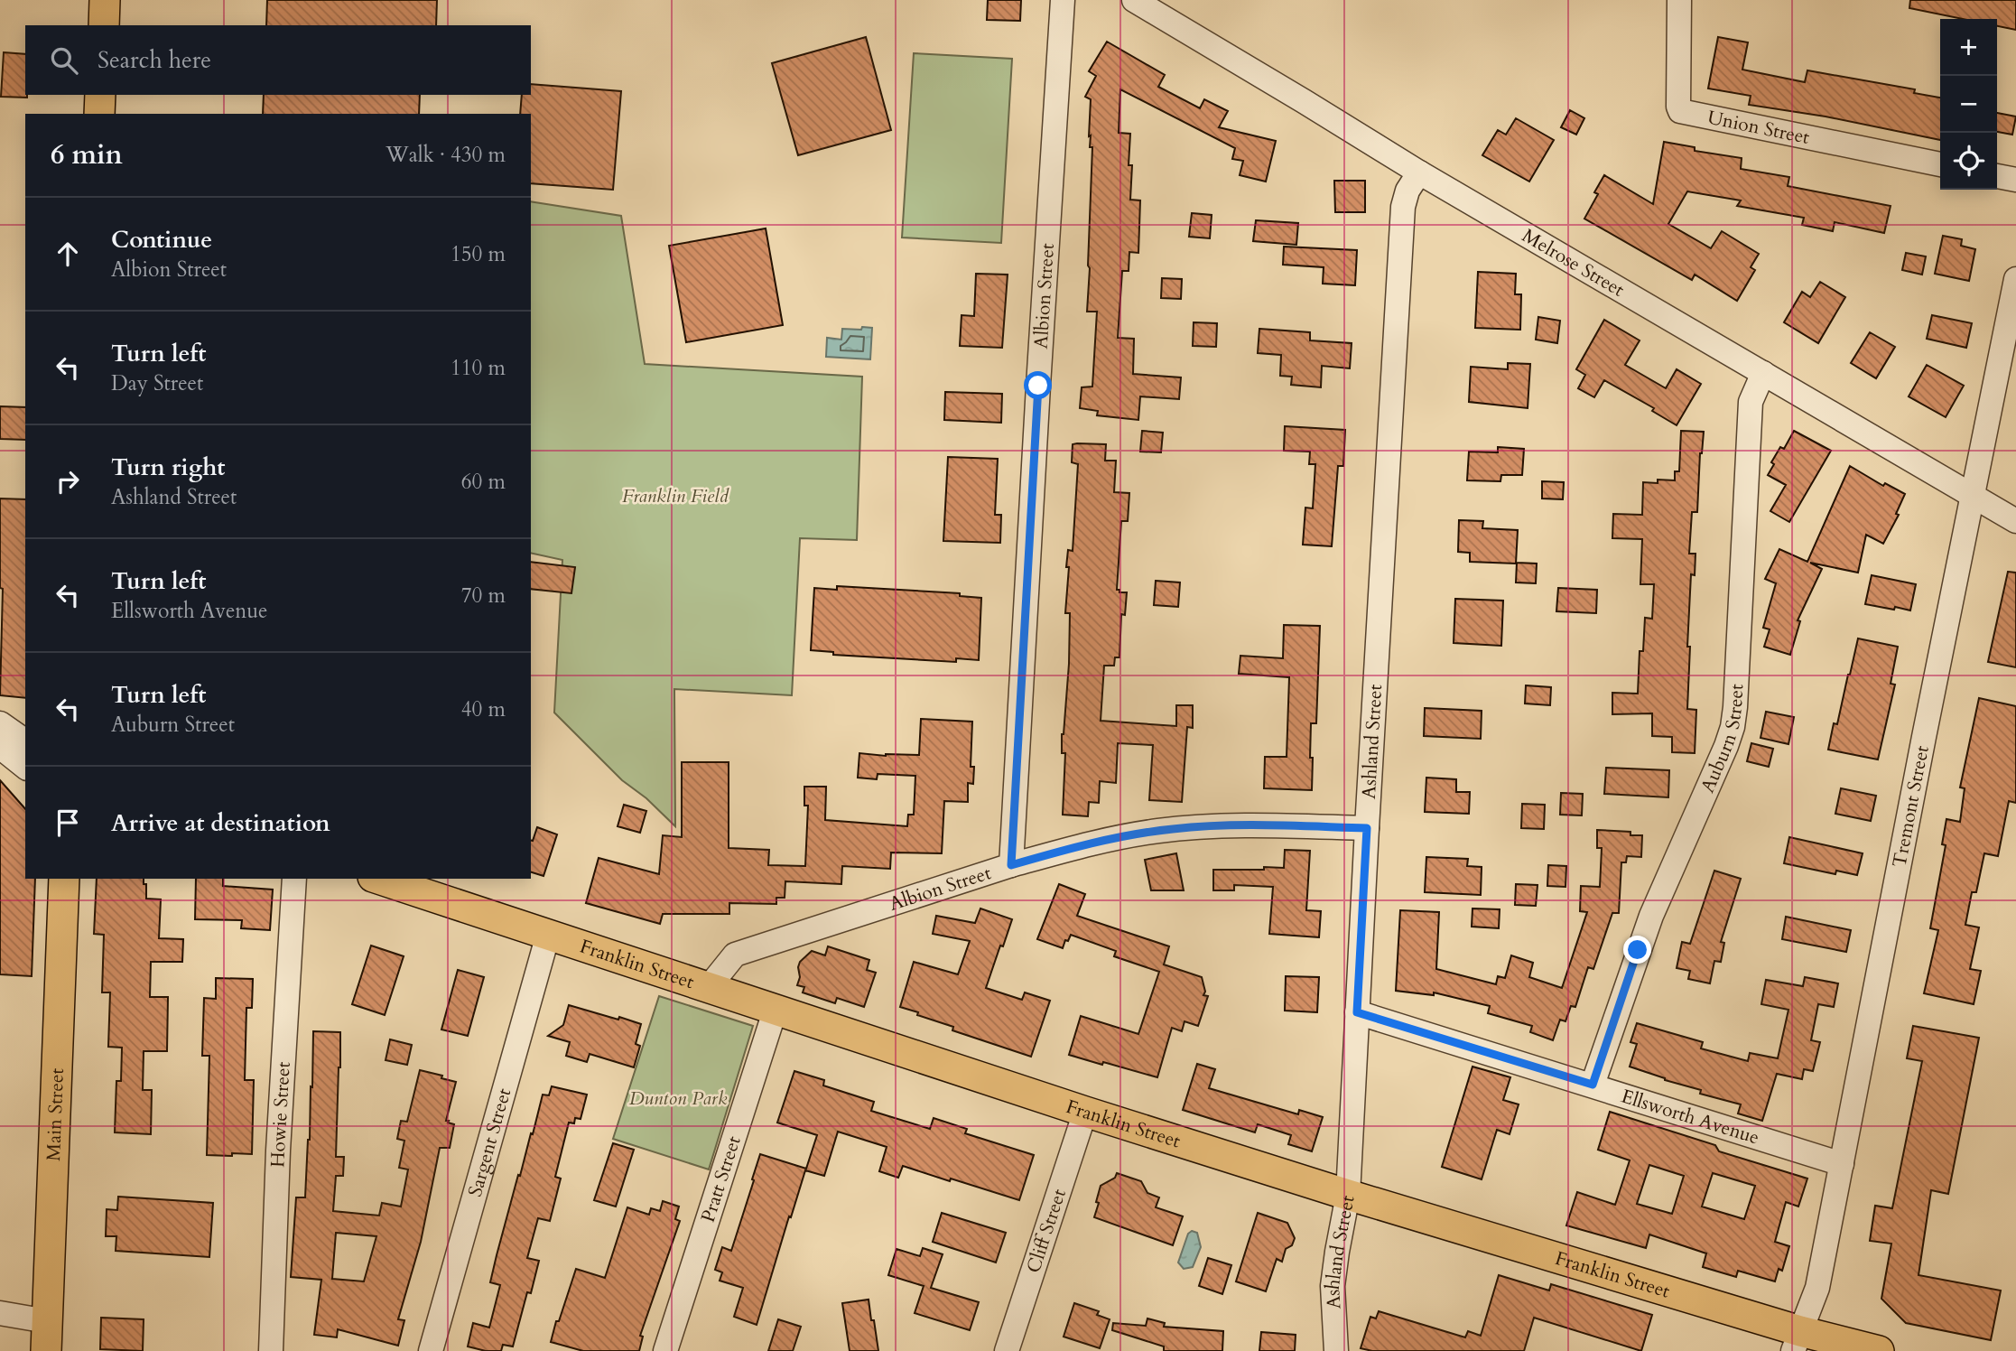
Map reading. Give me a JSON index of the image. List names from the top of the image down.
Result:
{
  "streets": {
    "main road": ["Franklin Street", "Main Street"],
    "street": [
      "Union Street",
      "Melrose Street",
      "Albion Street",
      "Auburn Street",
      "Ashland Street",
      "Tremont Street",
      "Howie Street",
      "Ellsworth Avenue",
      "Sargent Street",
      "Pratt Street",
      "Cliff Street"
    ]
  },
  "crossings": [
    ["Melrose Street", "Auburn Street"],
    ["Melrose Street", "Ashland Street"],
    ["Melrose Street", "Tremont Street"],
    ["Albion Street", "Franklin Street"],
    ["Auburn Street", "Ellsworth Avenue"],
    ["Ashland Street", "Franklin Street"],
    ["Ashland Street", "Ellsworth Avenue"],
    ["Tremont Street", "Franklin Street"],
    ["Tremont Street", "Ellsworth Avenue"],
    ["Franklin Street", "Sargent Street"],
    ["Franklin Street", "Pratt Street"],
    ["Franklin Street", "Cliff Street"]
  ],
  "parks": ["Franklin Field", "Dunton Park"],
  "page": {
    "map_buttons": ["+", "−"],
    "search": "Search here",
    "heading": ["6 min", "Walk · 430 m"],
    "list": [
      ["Continue", "Albion Street", "150 m"],
      ["Turn left", "Day Street", "110 m"],
      ["Turn right", "Ashland Street", "60 m"],
      ["Turn left", "Ellsworth Avenue", "70 m"],
      ["Turn left", "Auburn Street", "40 m"],
      "Arrive at destination"
    ]
  }
}
